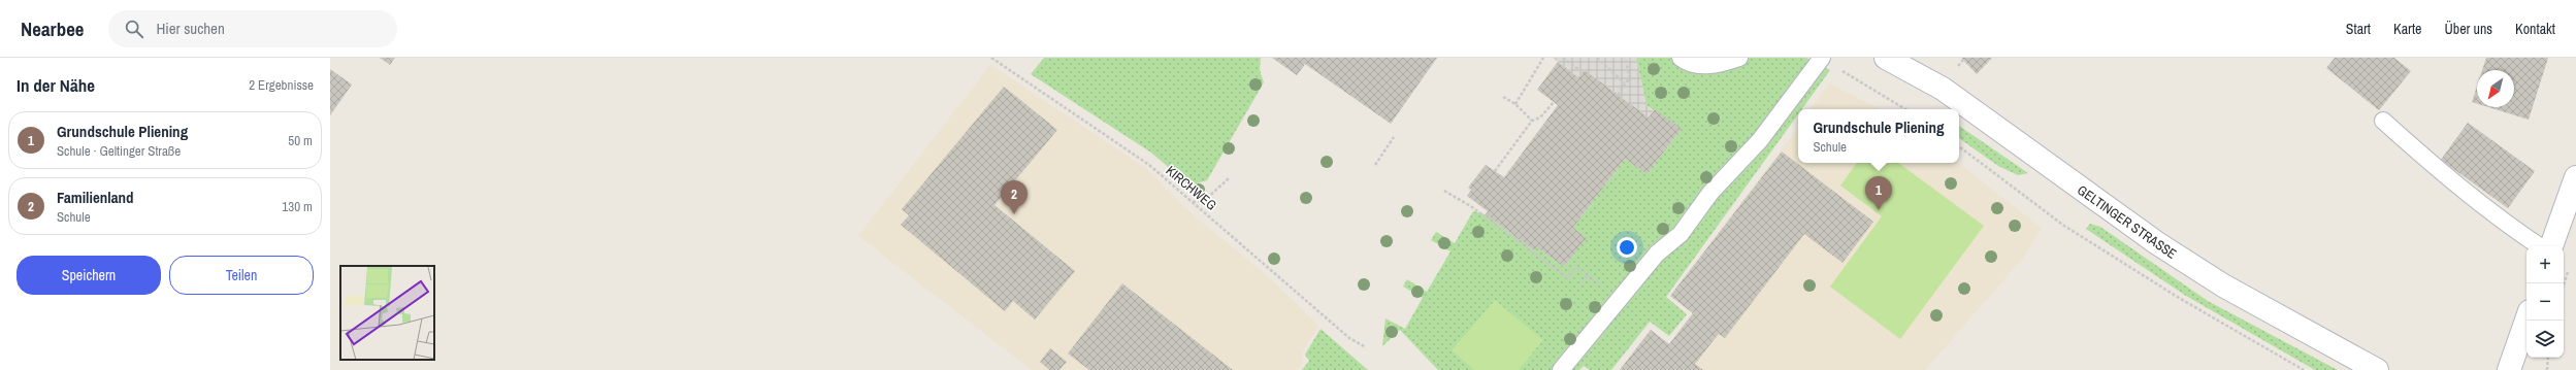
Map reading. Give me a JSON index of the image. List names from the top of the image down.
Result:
{
  "streets": {
    "main road": ["GELTINGER STRASSE"],
    "path": ["KIRCHWEG"]
  },
  "north": "bottom left",
  "page": {
    "header": "Nearbee",
    "search": "Hier suchen",
    "nav": [
      "Start",
      "Karte",
      "Über uns",
      "Kontakt"
    ],
    "heading": ["In der Nähe", "2 Ergebnisse"],
    "popup": ["Grundschule Pliening", "Schule"],
    "list": [
      {
        "mark": "1",
        "name": "Grundschule Pliening",
        "note": "Schule · Geltinger Straße",
        "value": "50 m"
      },
      {
        "mark": "2",
        "name": "Familienland",
        "note": "Schule",
        "value": "130 m"
      }
    ],
    "pins": ["1", "2"],
    "buttons": ["Speichern", "Teilen"],
    "map_buttons": ["+", "−"]
  }
}
